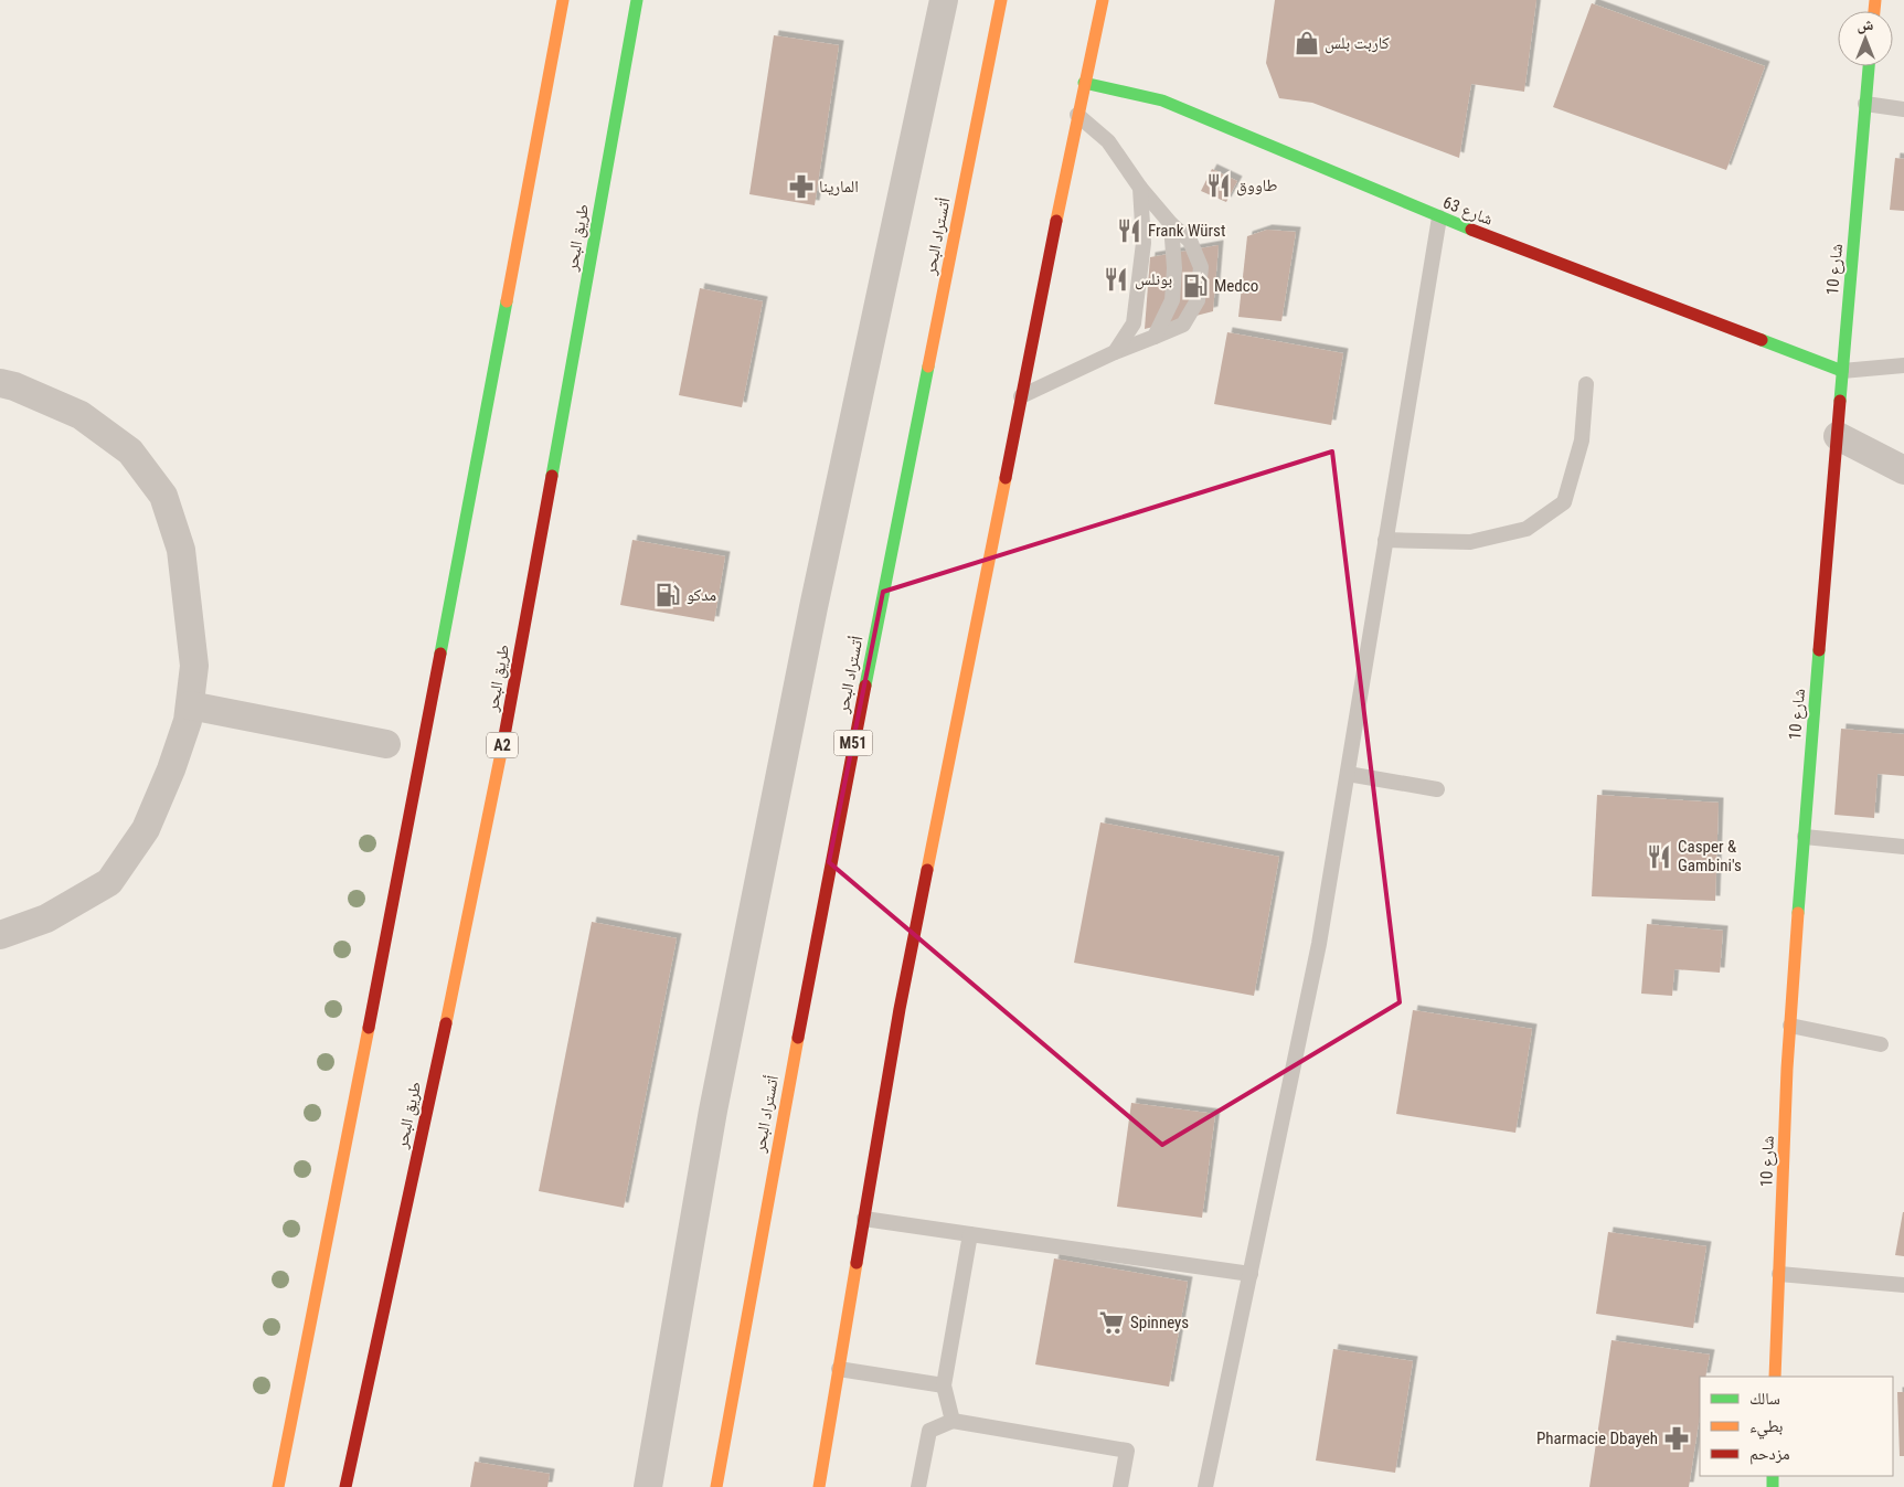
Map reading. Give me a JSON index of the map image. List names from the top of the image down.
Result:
{
  "streets": {
    "main road": [
      "شارع 63",
      "أتستراد البحر",
      "طريق البحر",
      "شارع 10",
      "M51",
      "A2"
    ]
  },
  "crossings": [
    ["شارع 63", "شارع 10"]
  ],
  "places": {
    "shop": ["كاربت بلس"],
    "restaurant": [
      "طاووق",
      "Frank Würst",
      "بونلس",
      "Casper & Gambini's"
    ],
    "pharmacy": ["المارينا", "Pharmacie Dbayeh"],
    "fuel station": ["Medco", "مدكو"],
    "supermarket": ["Spinneys"]
  },
  "legend": ["سالك", "بطيء", "مزدحم"],
  "north": "top"
}
